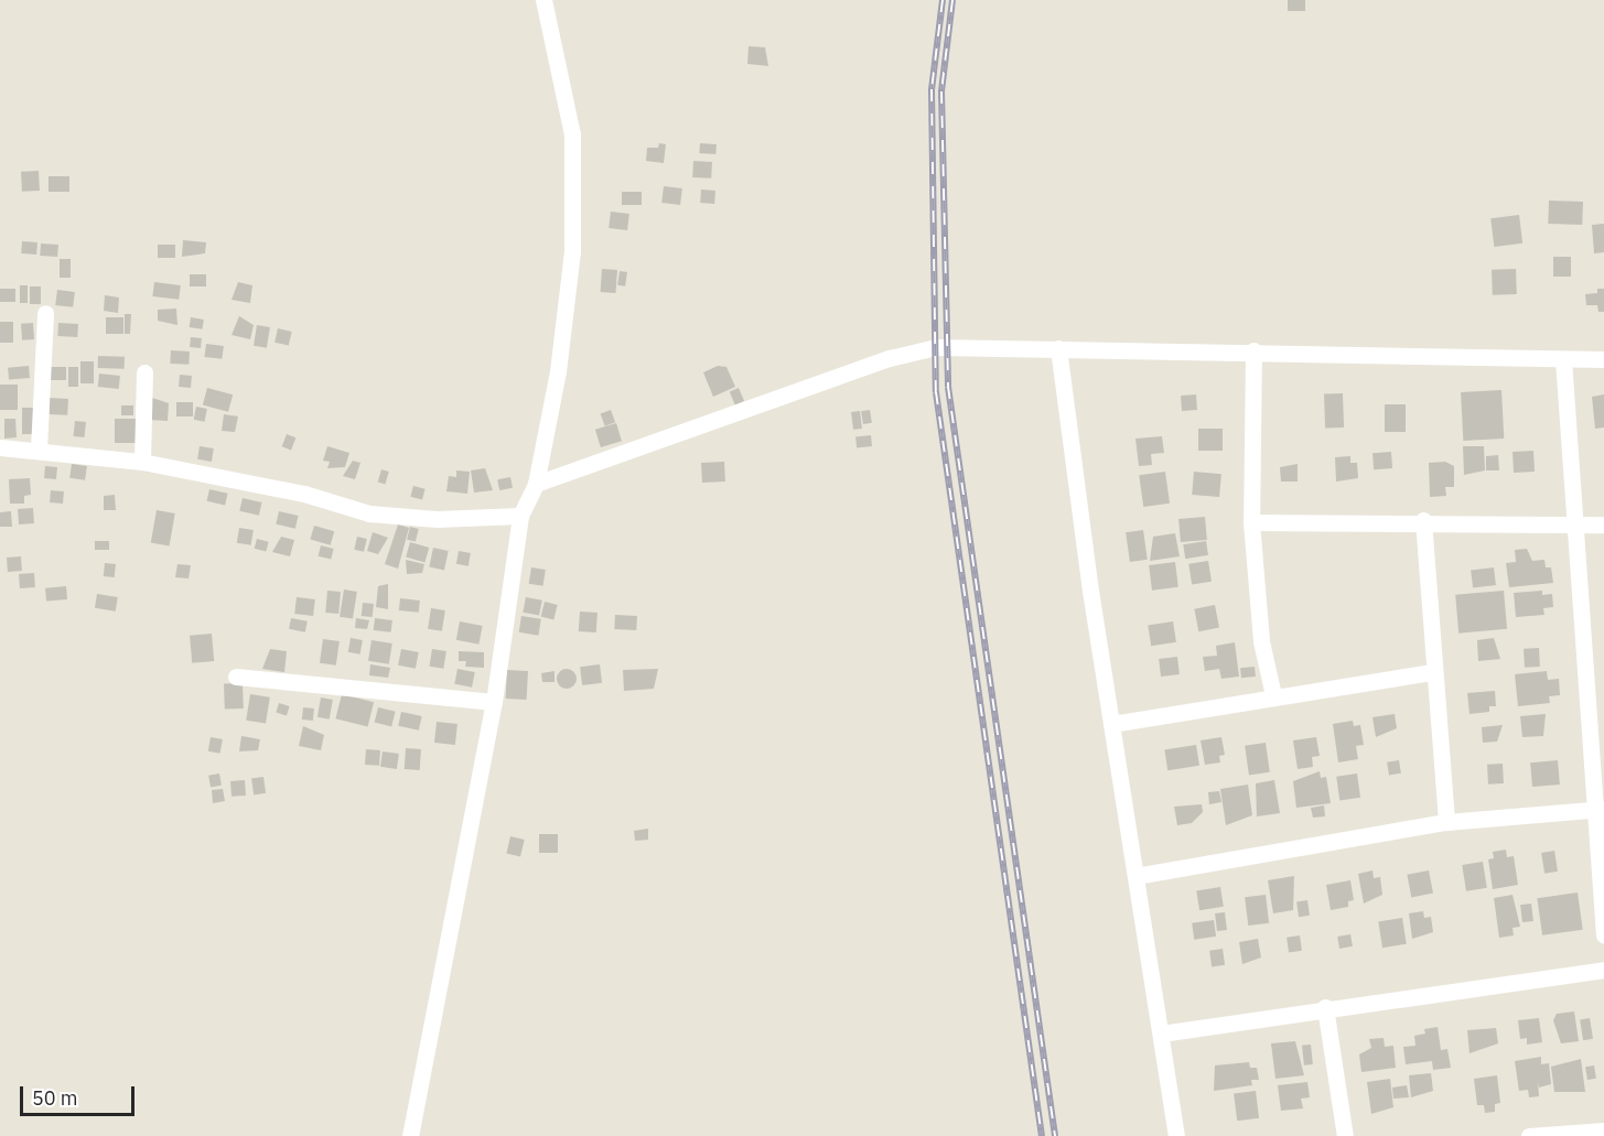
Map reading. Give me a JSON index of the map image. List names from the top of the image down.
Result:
{
  "scale_bar": "50 m"
}
